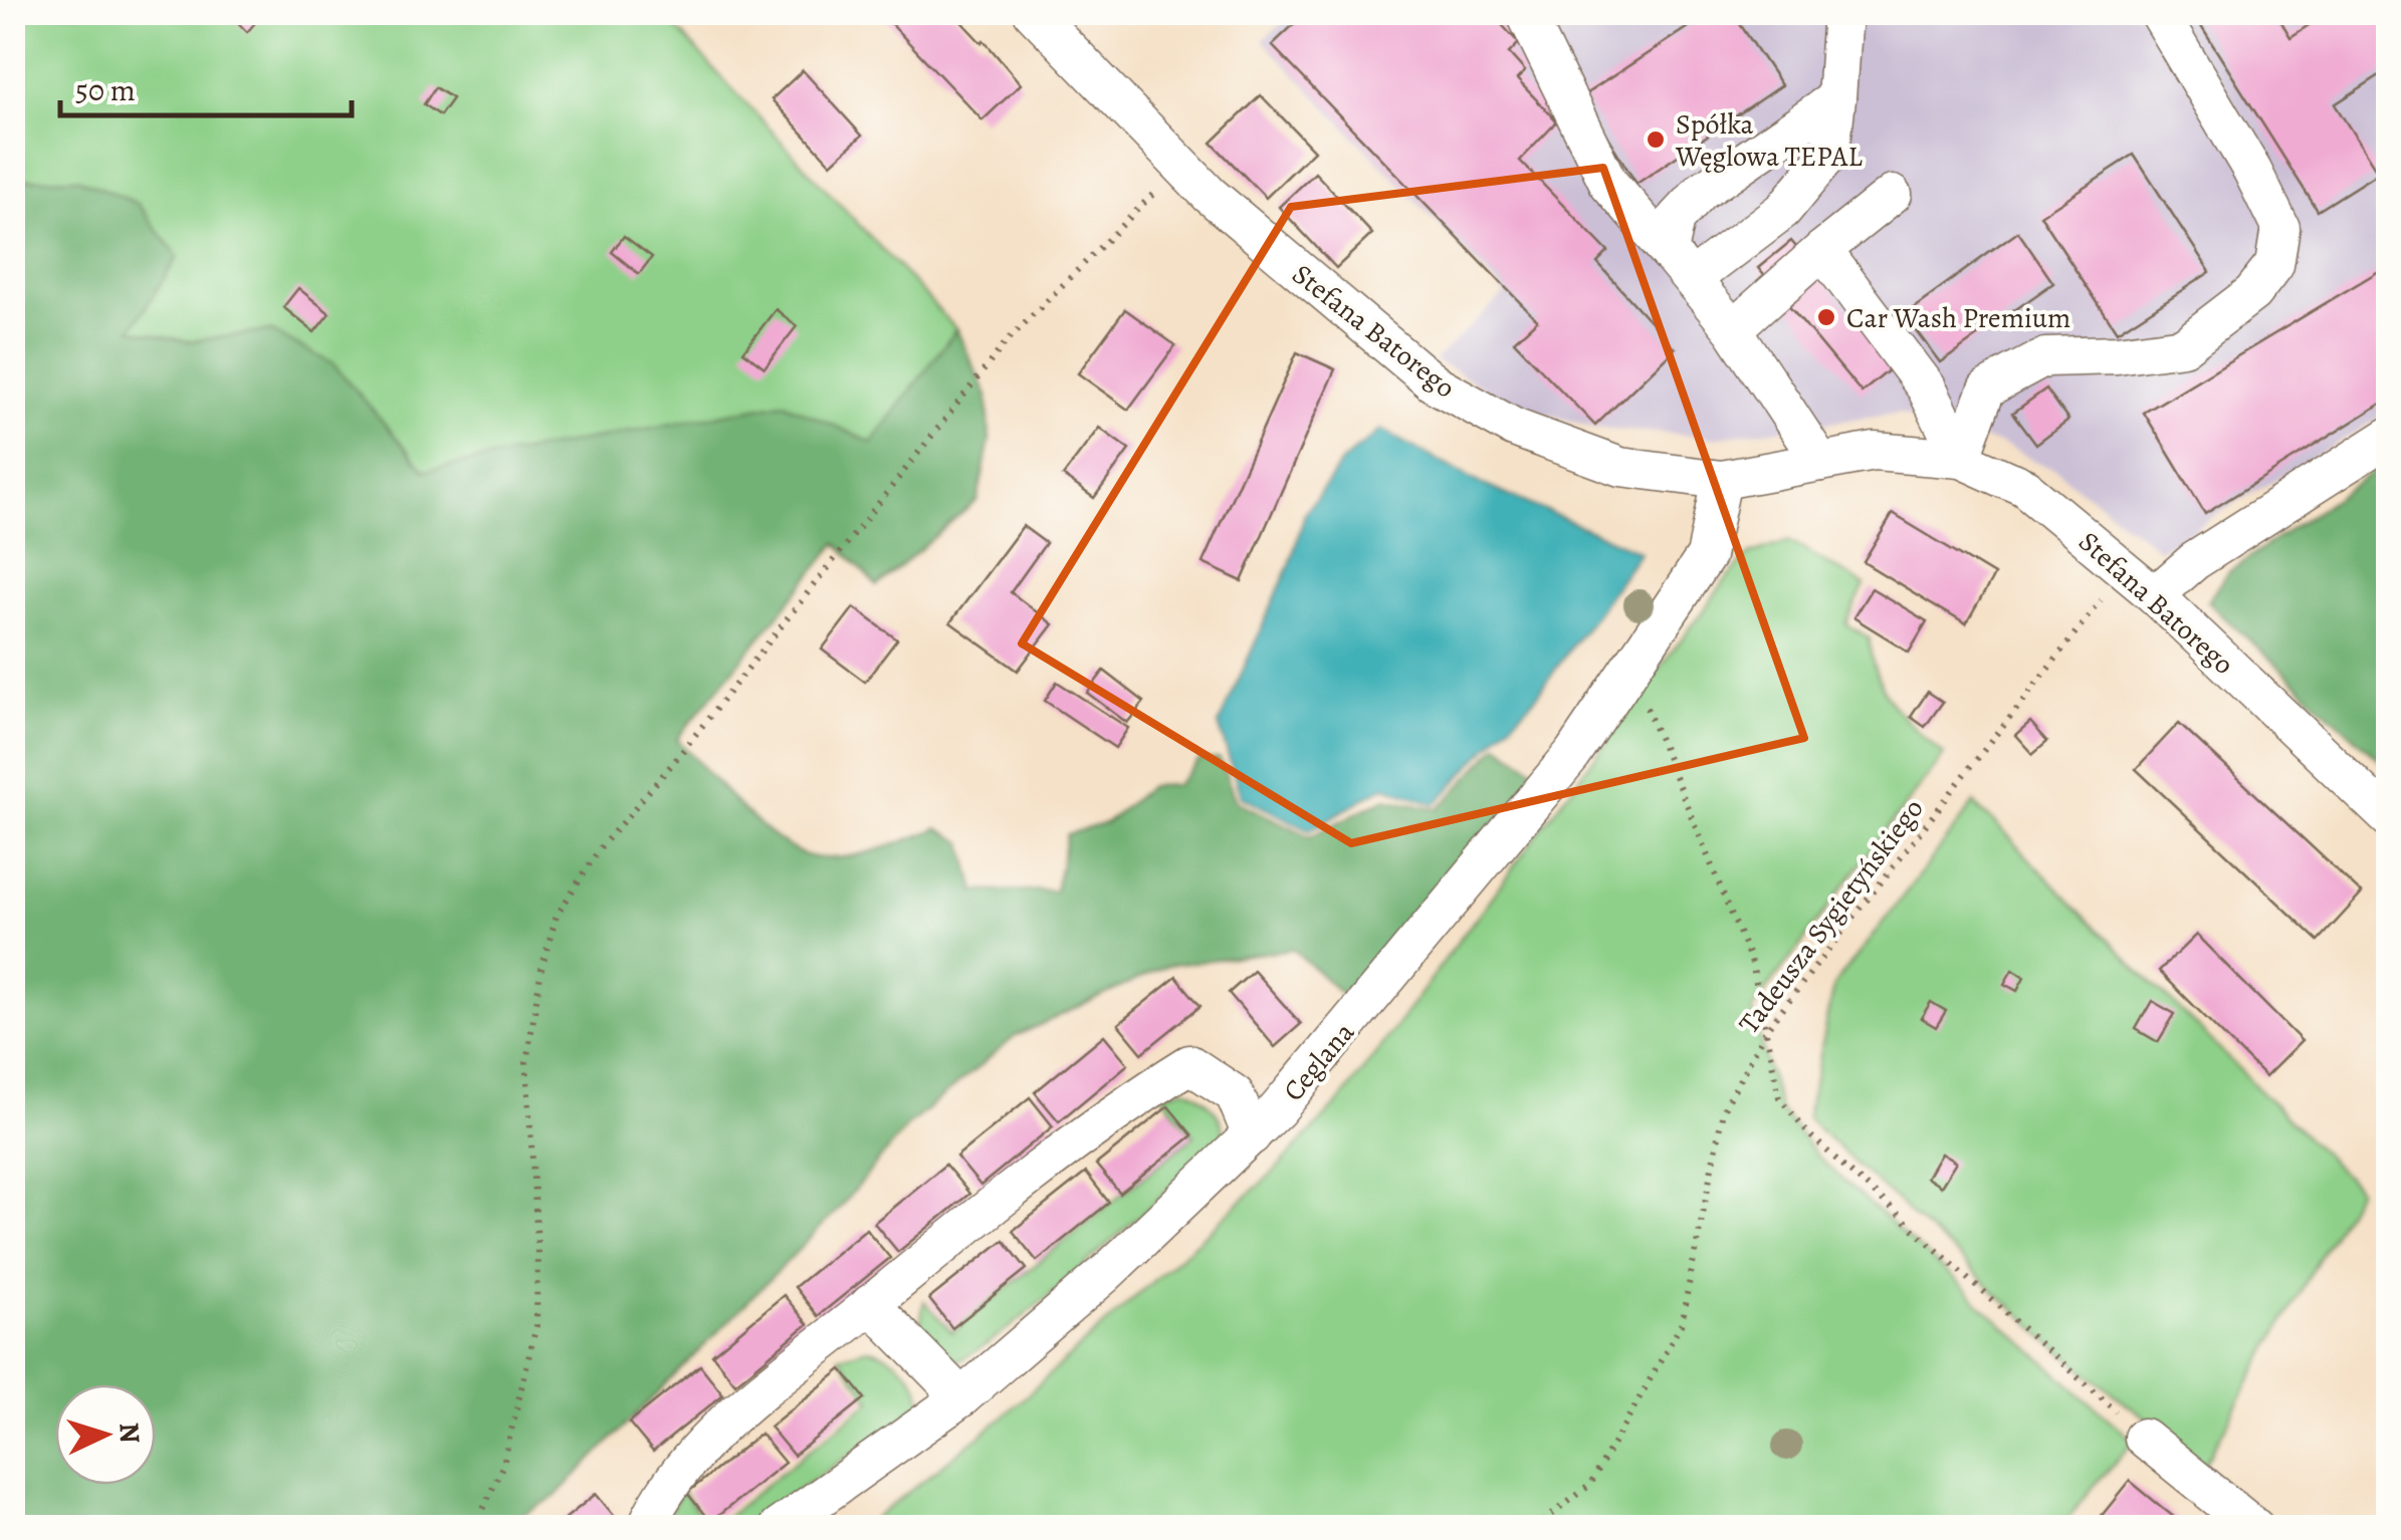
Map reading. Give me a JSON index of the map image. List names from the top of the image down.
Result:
{
  "streets": {
    "street": ["Stefana Batorego", "Ceglana"],
    "path": ["Tadeusza Sygietyńskiego"]
  },
  "crossings": [
    ["Stefana Batorego", "Tadeusza Sygietyńskiego"],
    ["Stefana Batorego", "Ceglana"]
  ],
  "places": ["Spółka Węglowa TEPAL", "Car Wash Premium"],
  "scale_bar": "50 m",
  "north": "right"
}
